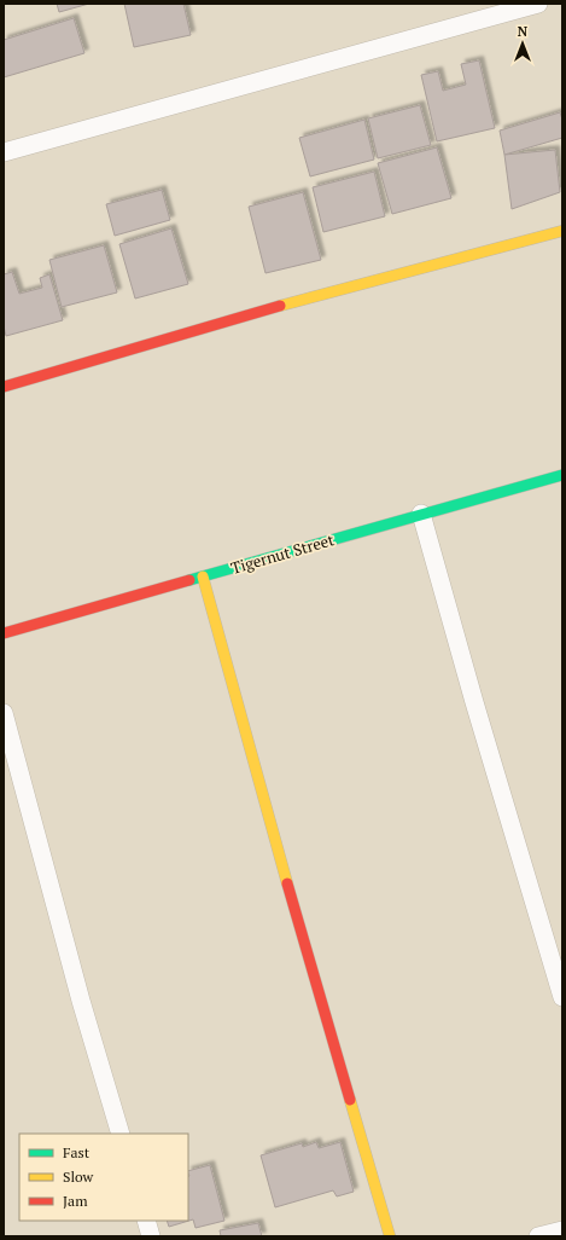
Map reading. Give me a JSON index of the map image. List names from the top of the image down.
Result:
{
  "streets": {
    "street": ["Tigernut Street"]
  },
  "legend": ["Fast", "Slow", "Jam"],
  "north": "top"
}
